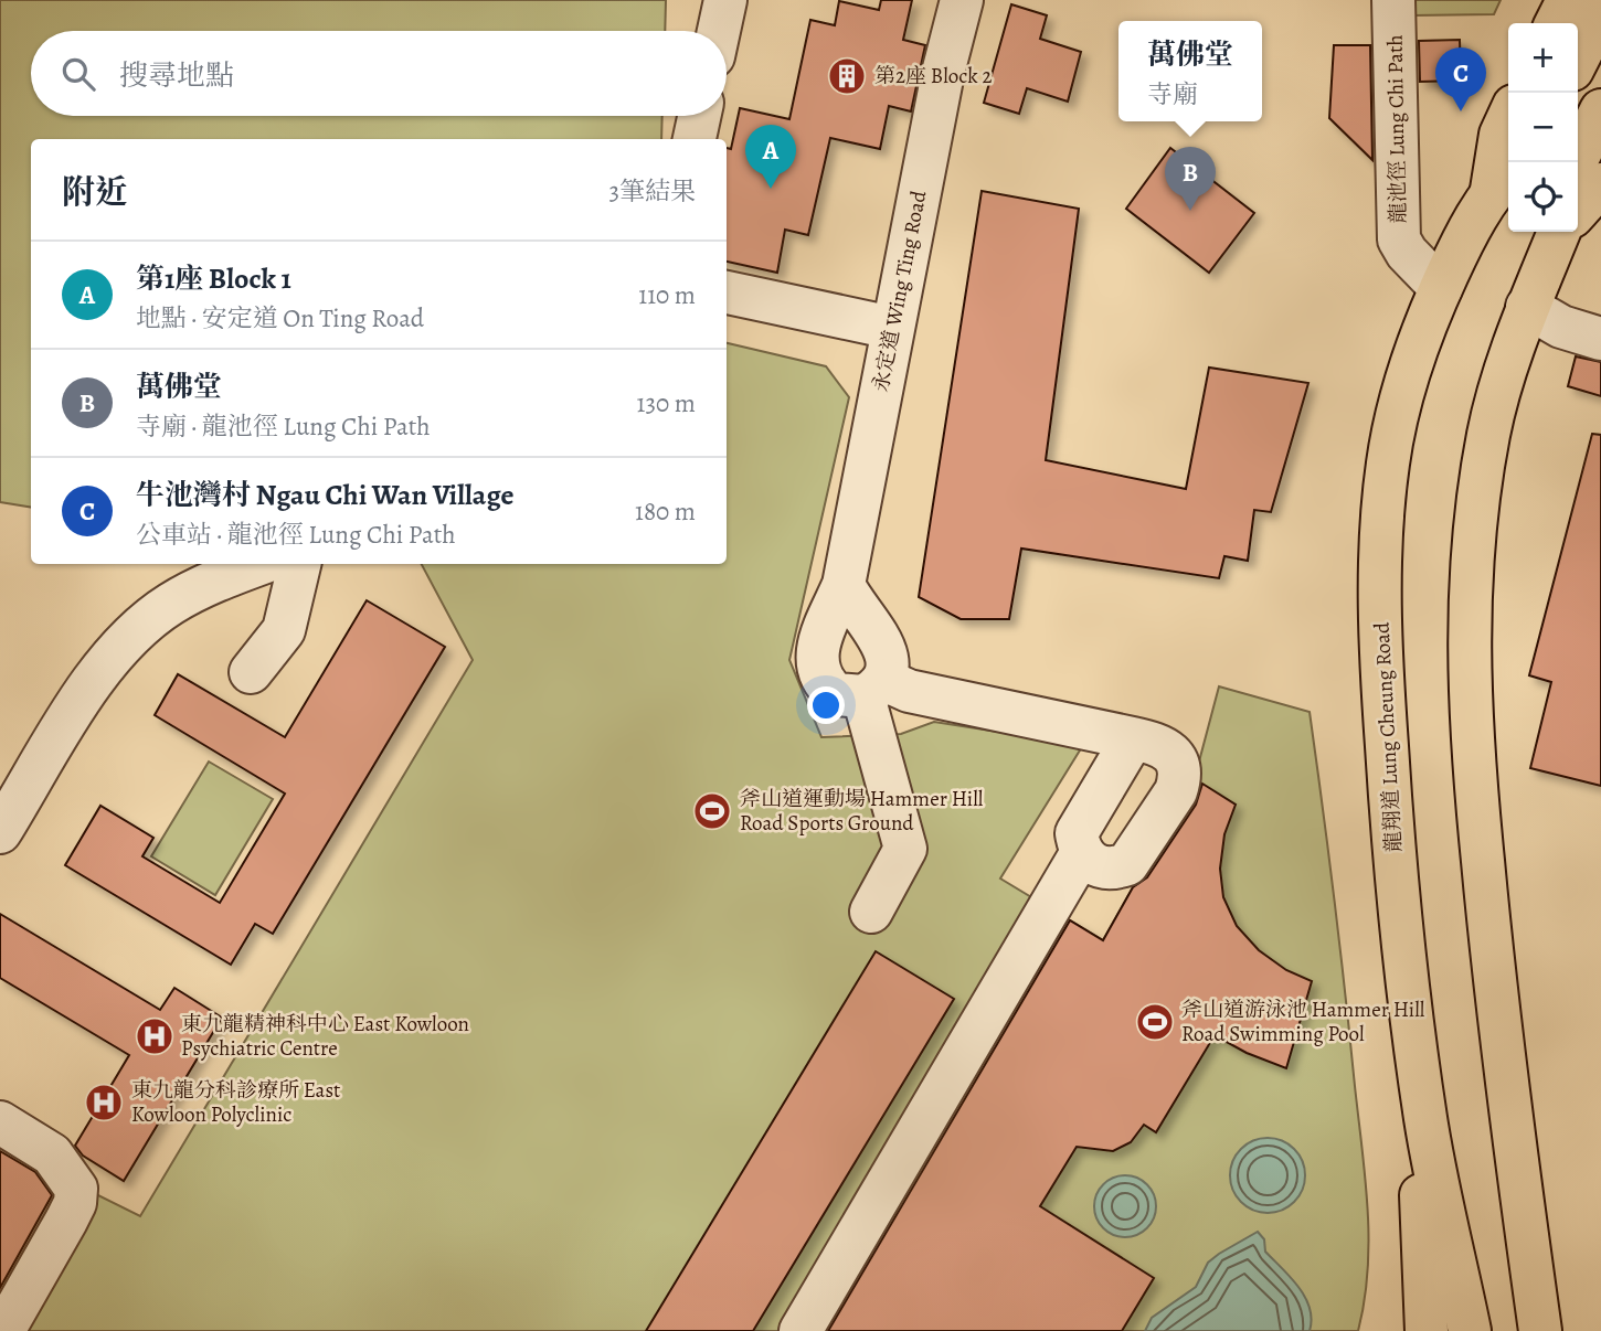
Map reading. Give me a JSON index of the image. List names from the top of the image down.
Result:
{
  "streets": {
    "highway": ["龍翔道 Lung Cheung Road"],
    "street": ["龍池徑 Lung Chi Path", "永定道 Wing Ting Road"]
  },
  "crossings": [
    ["龍池徑 Lung Chi Path", "龍翔道 Lung Cheung Road"]
  ],
  "places": {
    "building": ["第2座 Block 2"],
    "sports": ["斧山道運動場 Hammer Hill Road Sports Ground", "斧山道游泳池 Hammer Hill Road Swimming Pool"],
    "hospital": ["東九龍精神科中心 East Kowloon Psychiatric Centre", "東九龍分科診療所 East Kowloon Polyclinic"]
  },
  "page": {
    "popup": ["萬佛堂", "寺廟"],
    "map_buttons": ["+", "−"],
    "search": "搜尋地點",
    "pins": ["C", "A", "B"],
    "heading": ["附近", "3筆結果"],
    "list": [
      {
        "mark": "A",
        "name": "第1座 Block 1",
        "note": "地點 · 安定道 On Ting Road",
        "value": "110 m"
      },
      {
        "mark": "B",
        "name": "萬佛堂",
        "note": "寺廟 · 龍池徑 Lung Chi Path",
        "value": "130 m"
      },
      {
        "mark": "C",
        "name": "牛池灣村 Ngau Chi Wan Village",
        "note": "公車站 · 龍池徑 Lung Chi Path",
        "value": "180 m"
      }
    ]
  }
}
